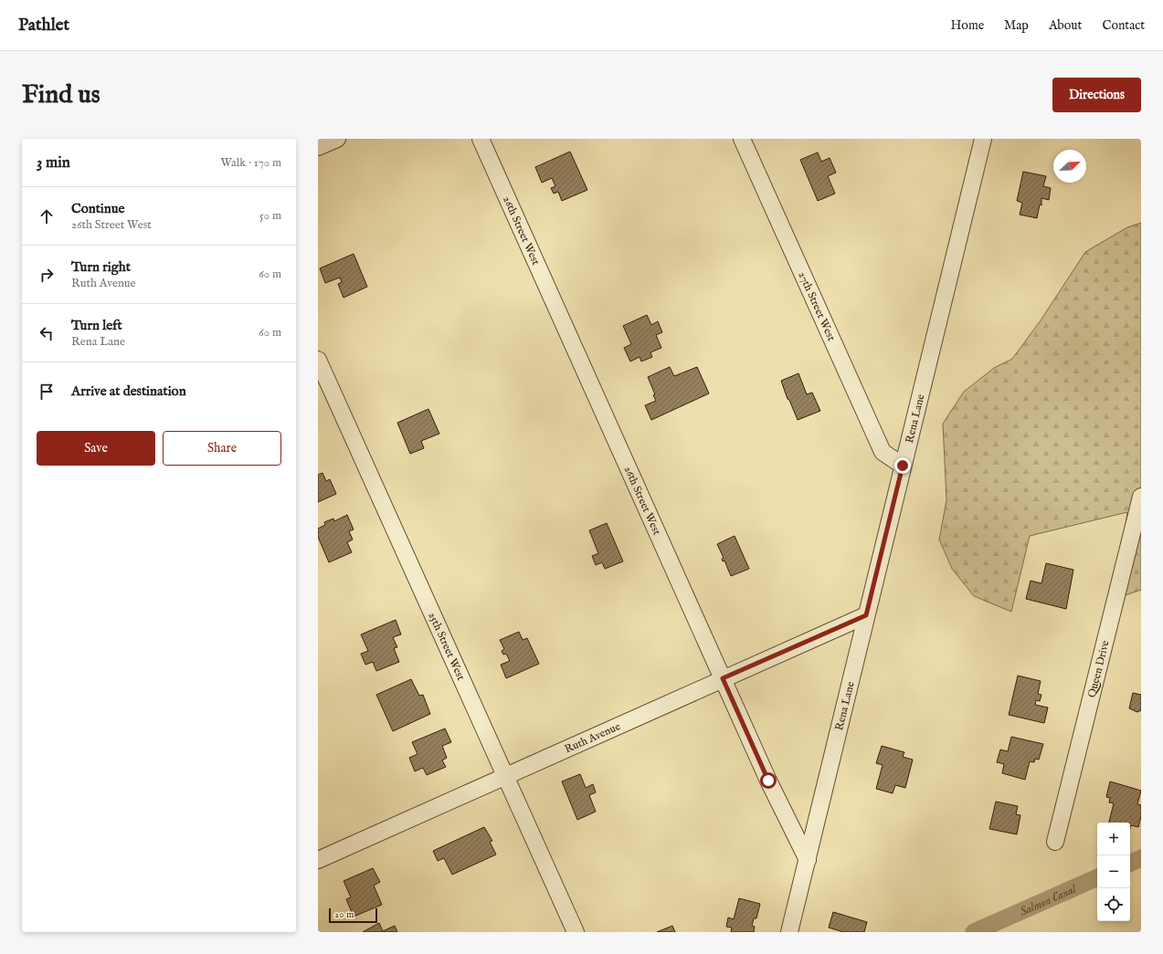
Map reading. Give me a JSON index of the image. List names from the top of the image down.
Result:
{
  "streets": {
    "street": [
      "26th Street West",
      "27th Street West",
      "Rena Lane",
      "25th Street West",
      "Queen Drive",
      "Ruth Avenue"
    ]
  },
  "crossings": [
    ["26th Street West", "Rena Lane"],
    ["26th Street West", "Ruth Avenue"],
    ["27th Street West", "Rena Lane"],
    ["Rena Lane", "Ruth Avenue"],
    ["25th Street West", "Ruth Avenue"]
  ],
  "water": ["Salmon Canal"],
  "scale_bar": "20 m",
  "north": "top right",
  "page": {
    "header": "Pathlet",
    "nav": [
      "Home",
      "Map",
      "About",
      "Contact"
    ],
    "buttons": [
      "Directions",
      ["Save", "Share"]
    ],
    "title": "Find us",
    "heading": ["3 min", "Walk · 170 m"],
    "list": [
      ["Continue", "26th Street West", "50 m"],
      ["Turn right", "Ruth Avenue", "60 m"],
      ["Turn left", "Rena Lane", "60 m"],
      "Arrive at destination"
    ],
    "map_buttons": ["+", "−"],
    "scale": "20 m"
  }
}
